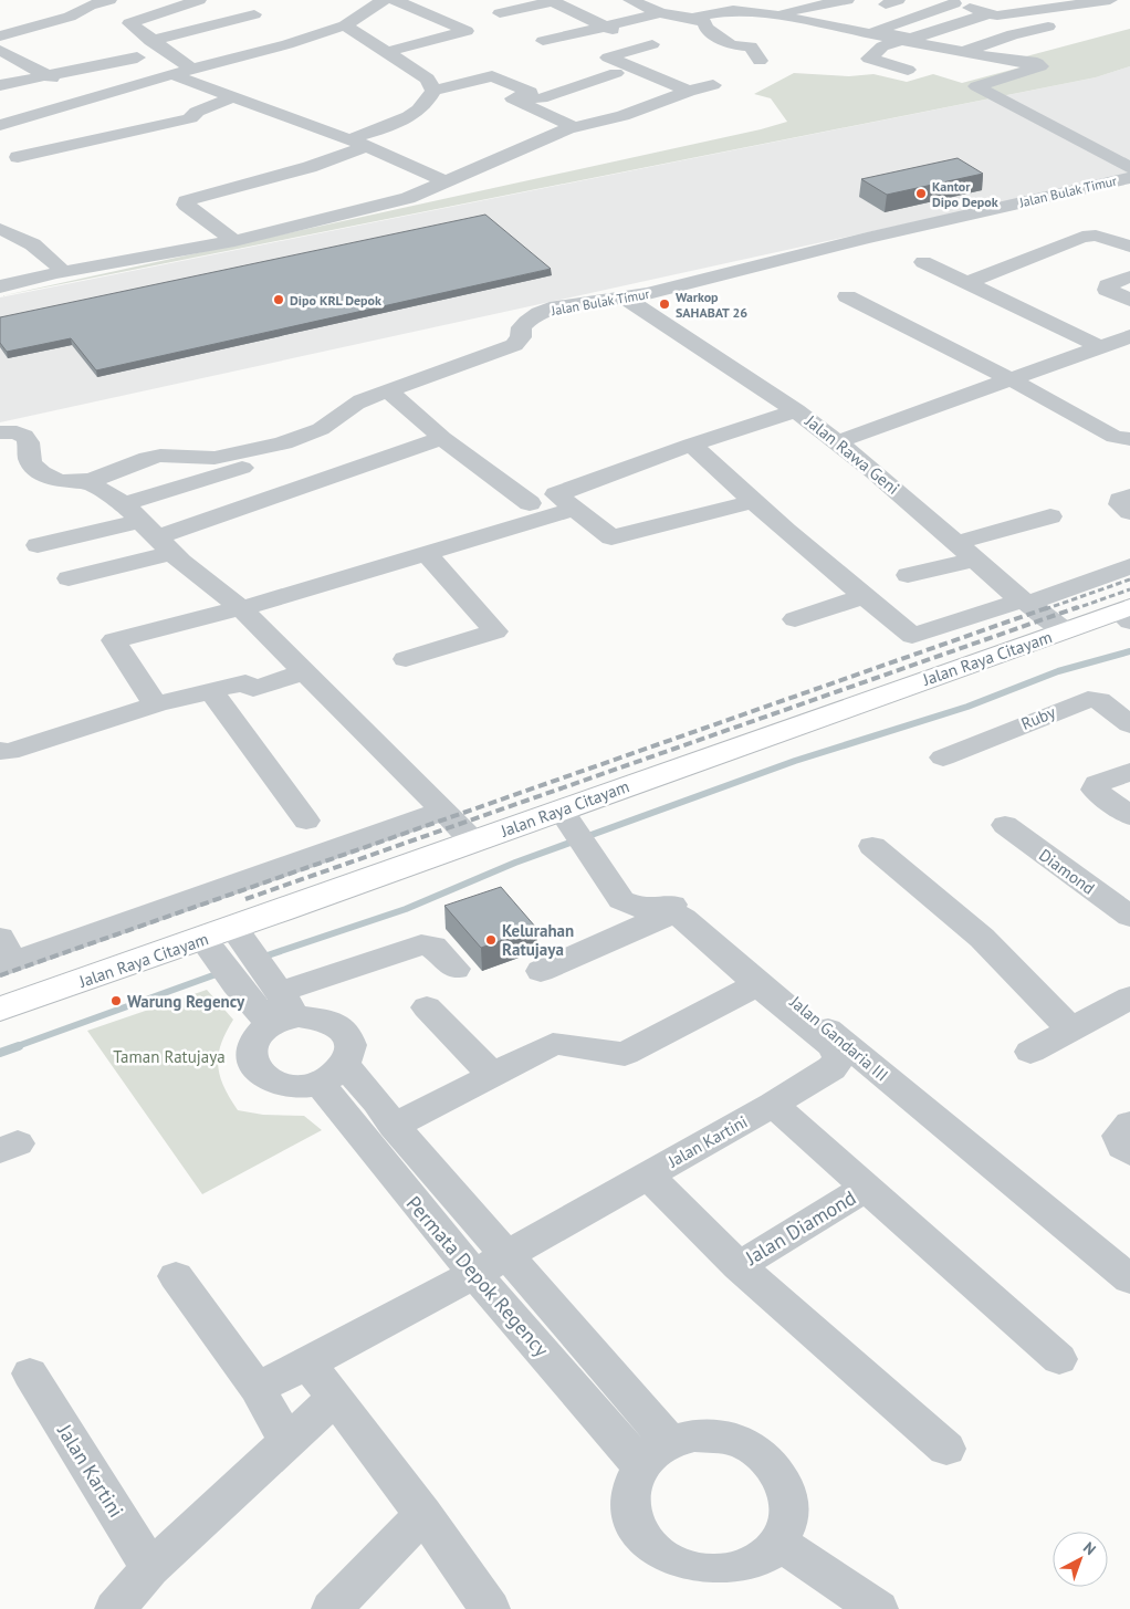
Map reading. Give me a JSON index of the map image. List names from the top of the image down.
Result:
{
  "streets": {
    "main road": ["Jalan Raya Citayam"],
    "street": [
      "Jalan Bulak Timur",
      "Jalan Rawa Geni",
      "Ruby",
      "Diamond",
      "Jalan Gandaria III",
      "Jalan Kartini",
      "Jalan Diamond",
      "Permata Depok Regency"
    ]
  },
  "crossings": [
    ["Jalan Bulak Timur", "Jalan Rawa Geni"],
    ["Jalan Rawa Geni", "Jalan Raya Citayam"],
    ["Jalan Raya Citayam", "Jalan Gandaria III"],
    ["Jalan Kartini", "Jalan Diamond"],
    ["Jalan Kartini", "Permata Depok Regency"]
  ],
  "parks": ["Taman Ratujaya"],
  "places": [
    "Kantor Dipo Depok",
    "Dipo KRL Depok",
    "Warkop SAHABAT 26",
    "Kelurahan Ratujaya",
    "Warung Regency"
  ],
  "north": "top right"
}
